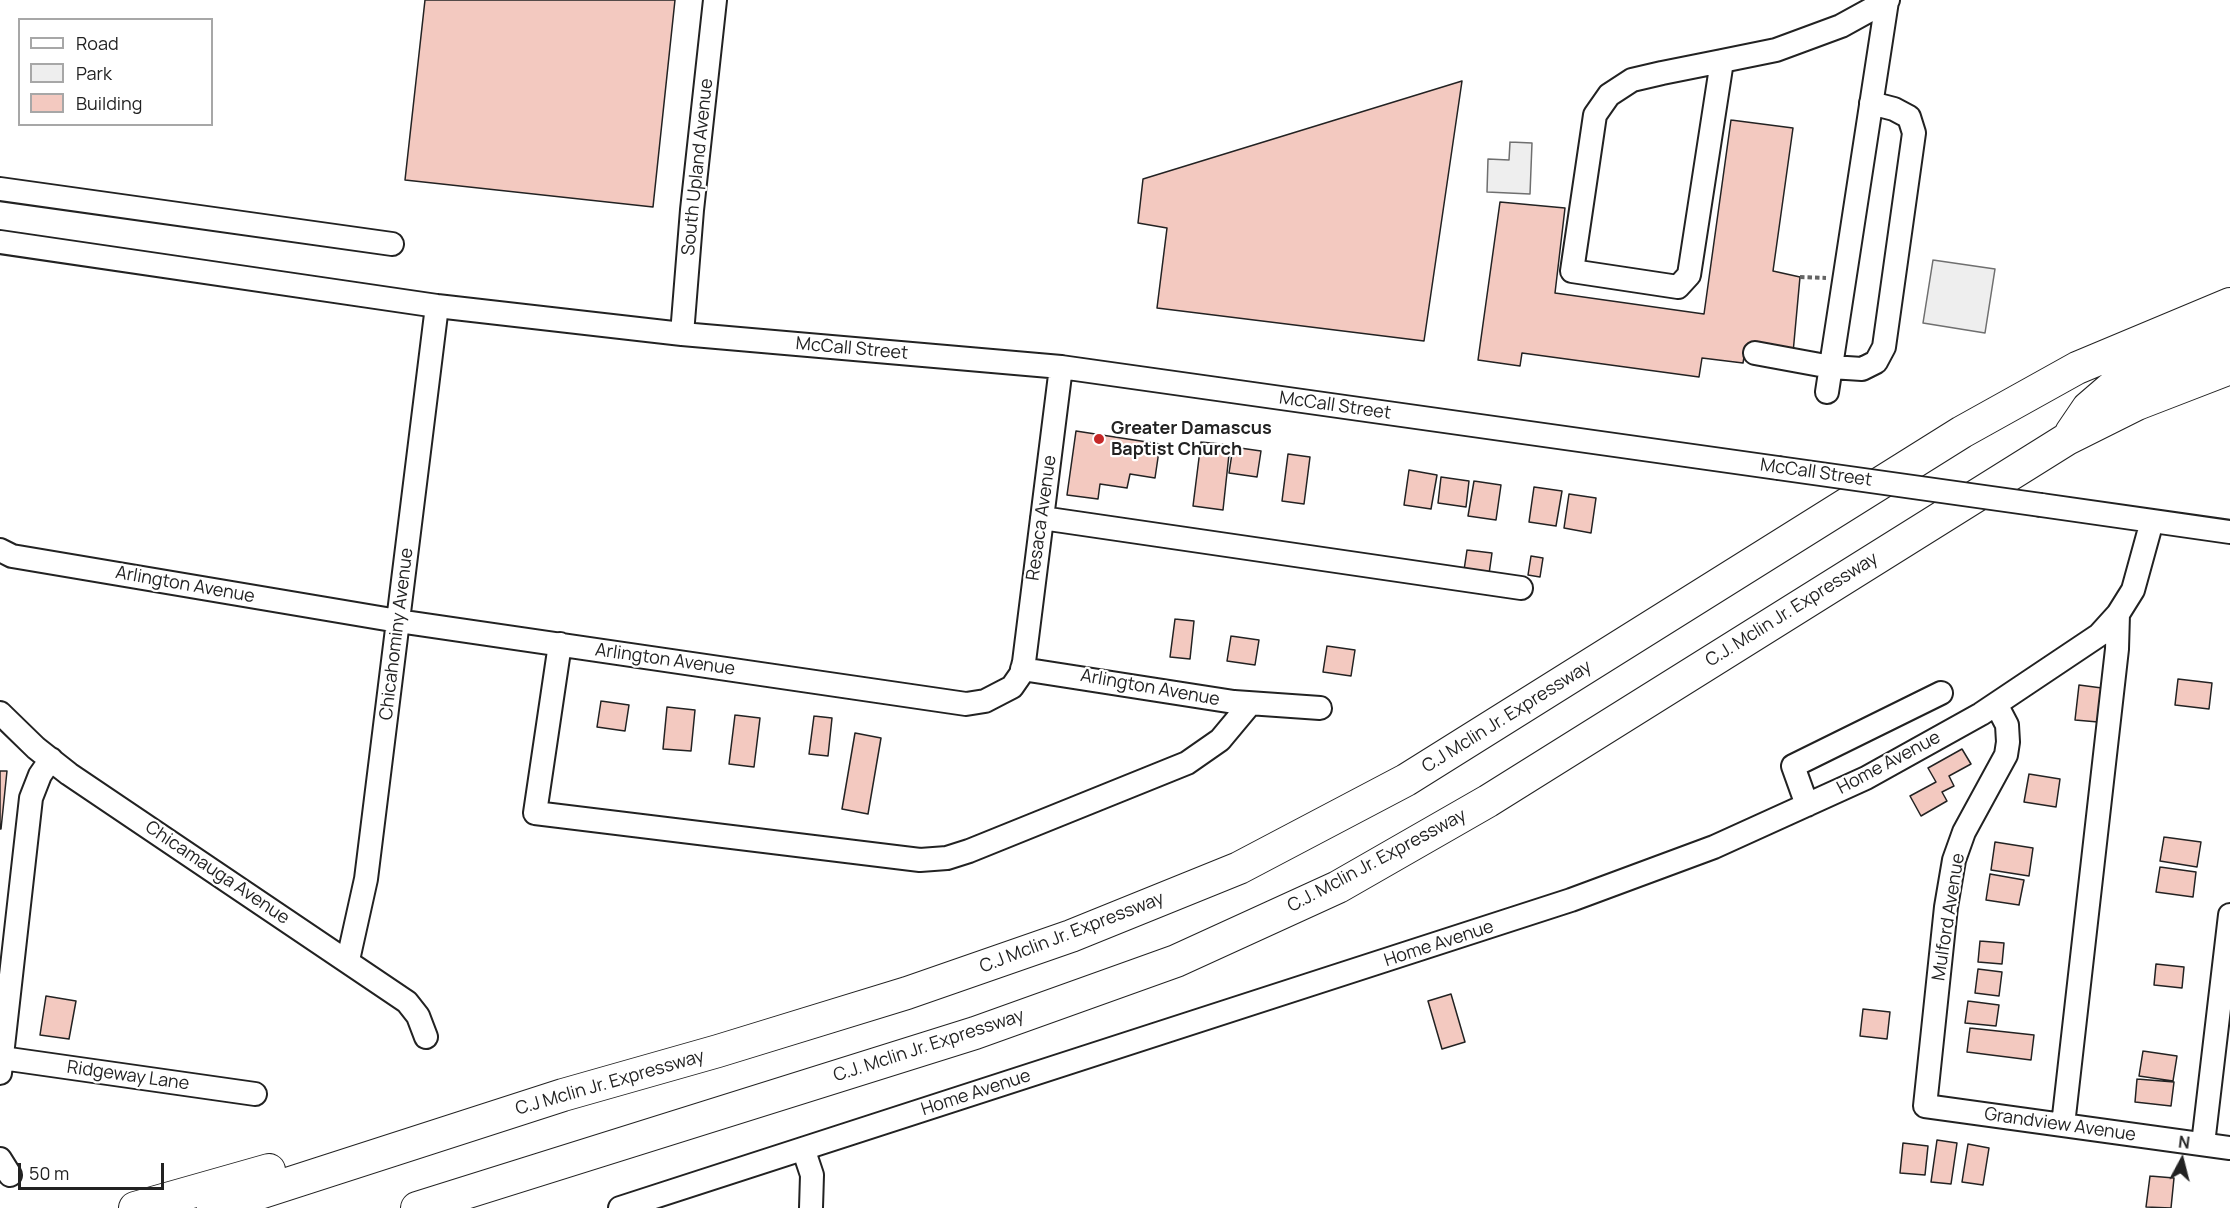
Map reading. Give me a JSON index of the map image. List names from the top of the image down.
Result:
{
  "streets": {
    "highway": ["C.J. Mclin Jr. Expressway", "C.J Mclin Jr. Expressway"],
    "street": [
      "South Upland Avenue",
      "McCall Street",
      "Resaca Avenue",
      "Arlington Avenue",
      "Chicahominy Avenue",
      "Home Avenue",
      "Chicamauga Avenue",
      "Mulford Avenue",
      "Ridgeway Lane",
      "Grandview Avenue"
    ]
  },
  "crossings": [
    ["South Upland Avenue", "McCall Street"],
    ["McCall Street", "Resaca Avenue"],
    ["McCall Street", "Chicahominy Avenue"],
    ["McCall Street", "Home Avenue"],
    ["Resaca Avenue", "Arlington Avenue"],
    ["Arlington Avenue", "Chicahominy Avenue"],
    ["Chicahominy Avenue", "Chicamauga Avenue"],
    ["Home Avenue", "Mulford Avenue"],
    ["Mulford Avenue", "Grandview Avenue"]
  ],
  "places": ["Greater Damascus Baptist Church"],
  "legend": ["Road", "Park", "Building"],
  "scale_bar": "50 m",
  "north": "top"
}
